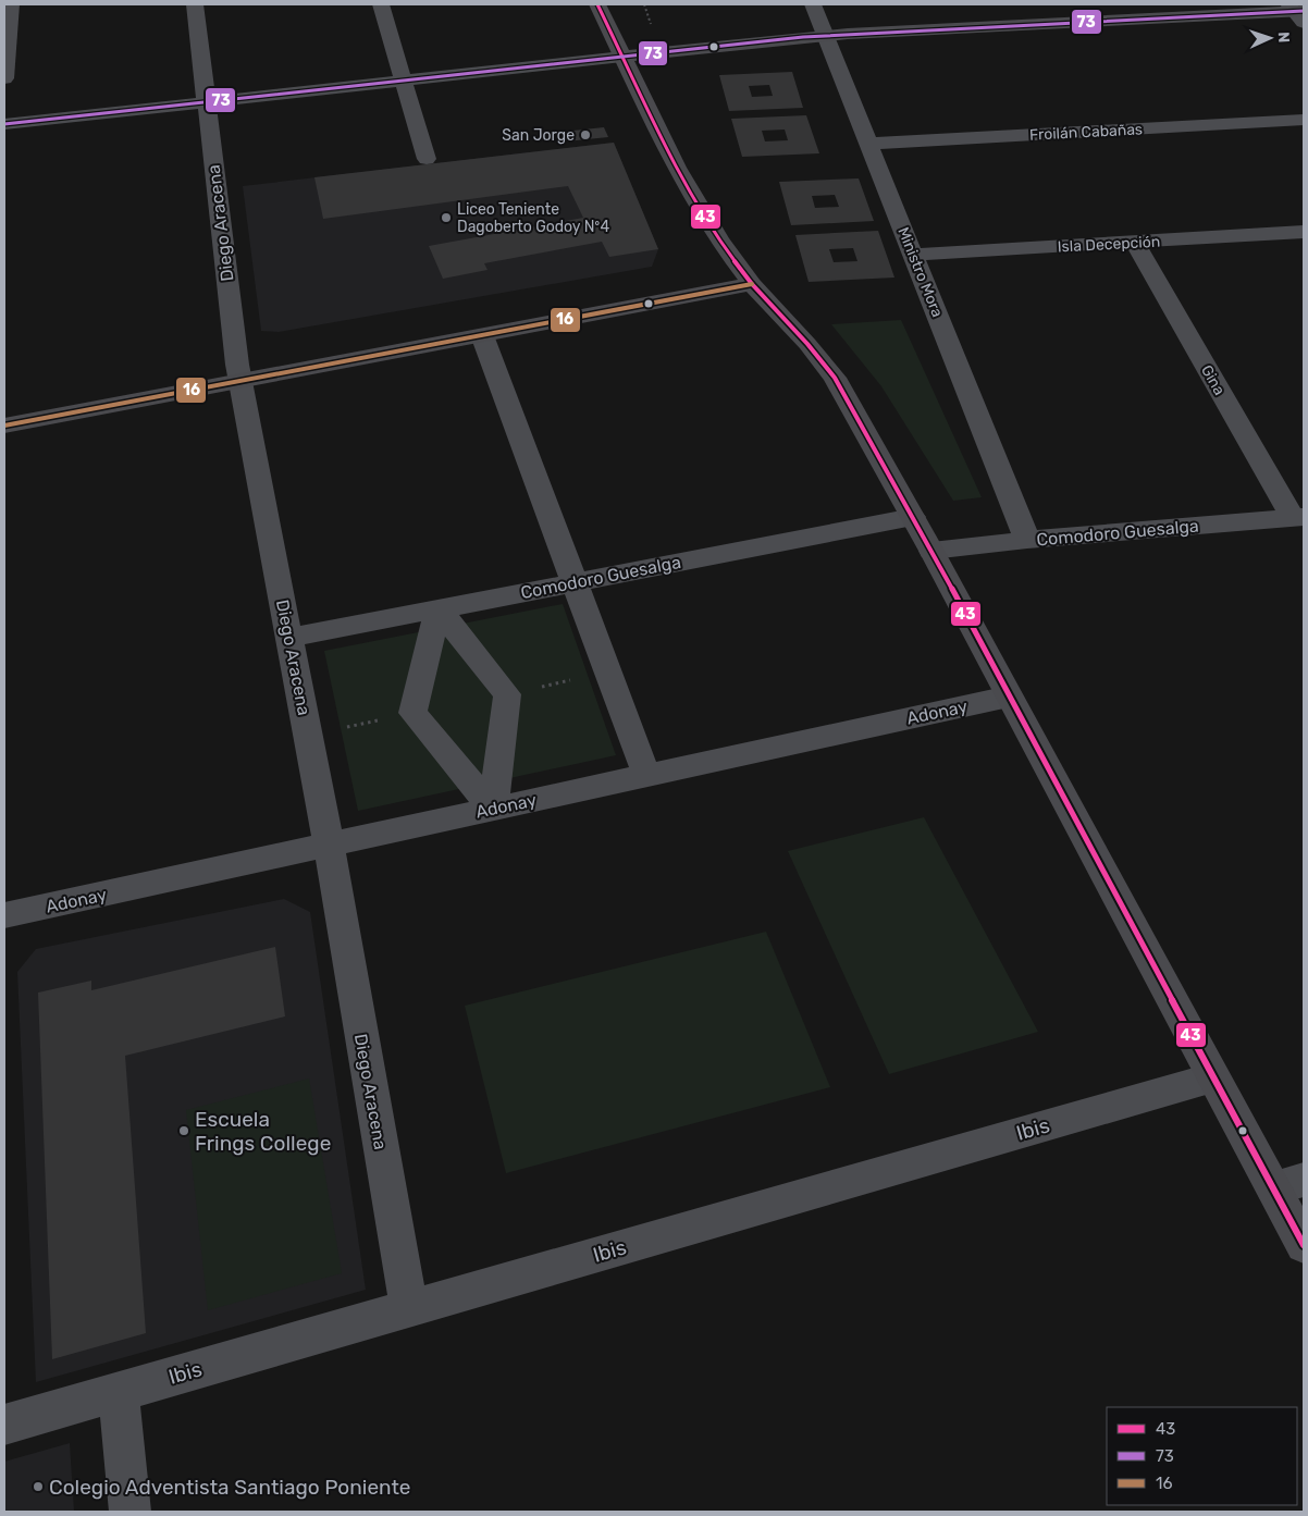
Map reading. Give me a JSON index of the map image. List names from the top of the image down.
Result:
{
  "streets": {
    "street": [
      "Froilán Cabañas",
      "Diego Aracena",
      "Isla Decepción",
      "Ministro Mora",
      "Gina",
      "Comodoro Guesalga",
      "Adonay",
      "Ibis"
    ]
  },
  "crossings": [
    ["Froilán Cabañas", "Ministro Mora"],
    ["Diego Aracena", "Comodoro Guesalga"],
    ["Diego Aracena", "Adonay"],
    ["Diego Aracena", "Ibis"],
    ["Isla Decepción", "Ministro Mora"],
    ["Isla Decepción", "Gina"],
    ["Ministro Mora", "Comodoro Guesalga"],
    ["Gina", "Comodoro Guesalga"]
  ],
  "places": [
    "San Jorge",
    "Liceo Teniente Dagoberto Godoy Nº4",
    "Escuela Frings College",
    "Colegio Adventista Santiago Poniente"
  ],
  "lines": ["transit line 43", "transit line 73", "transit line 16"],
  "legend": ["43", "73", "16"],
  "north": "right"
}
